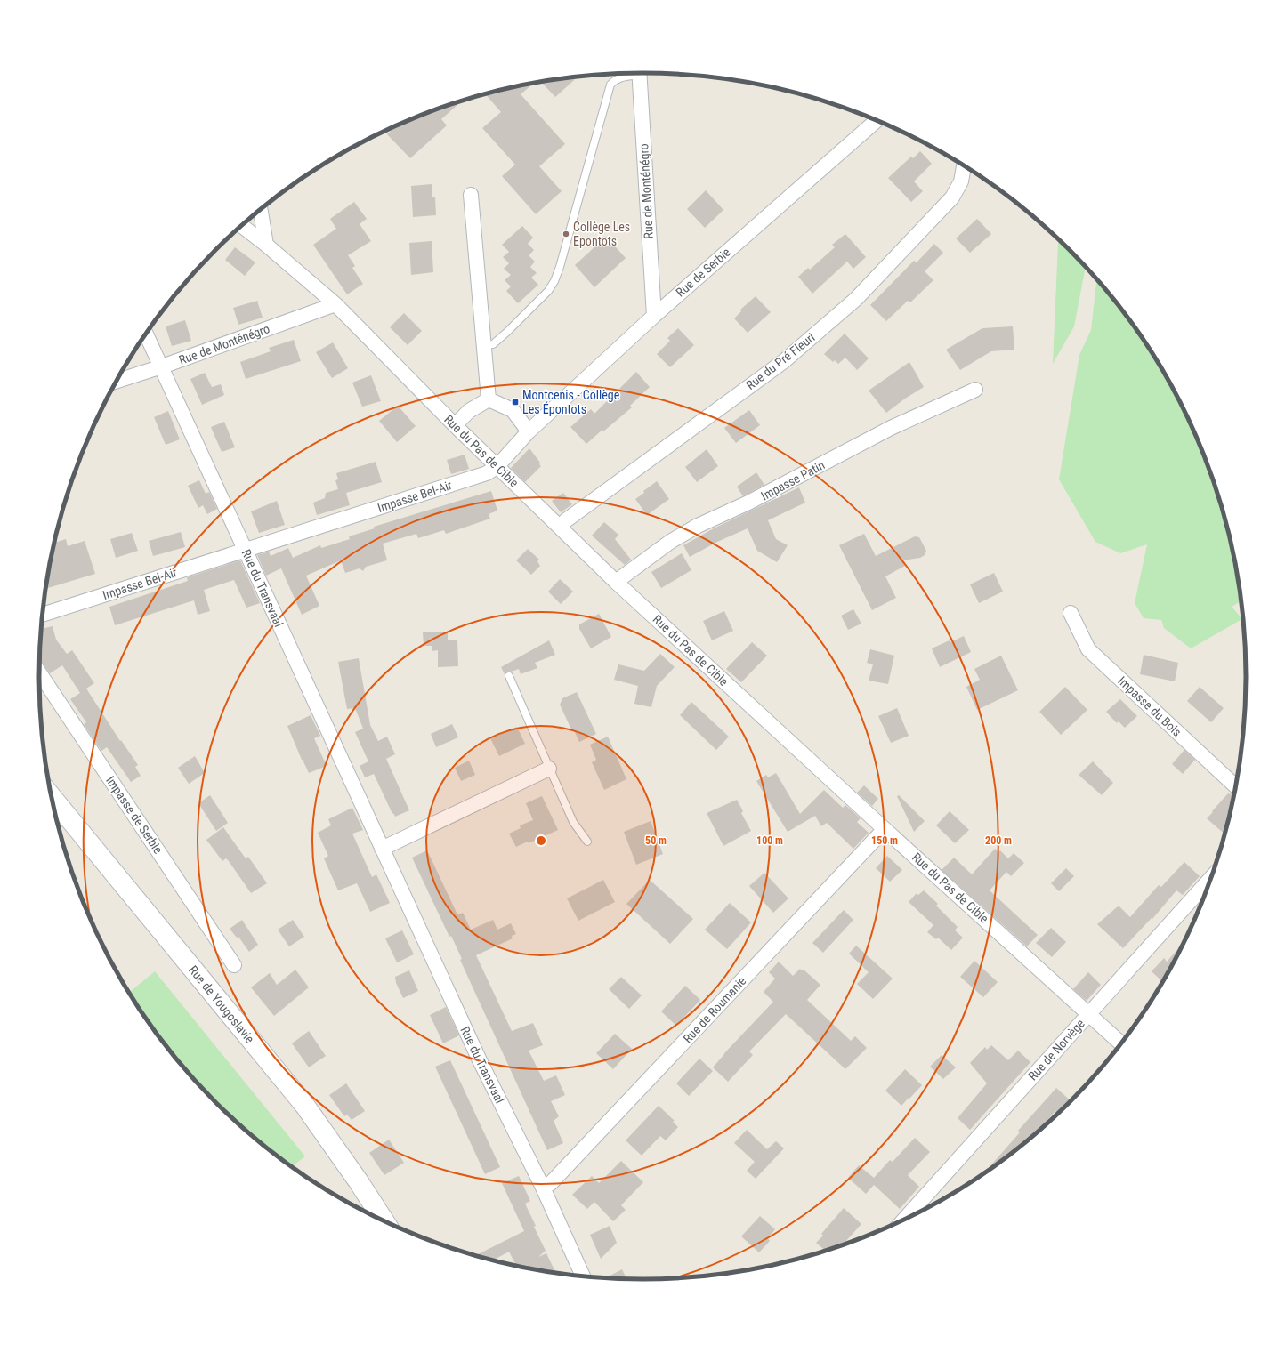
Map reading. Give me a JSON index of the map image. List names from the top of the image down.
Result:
{
  "streets": {
    "main road": ["Rue de Yougoslavie"],
    "street": [
      "Rue de Monténégro",
      "Rue de Serbie",
      "Rue du Pré Fleuri",
      "Rue du Pas de Cible",
      "Impasse Patin",
      "Impasse Bel-Air",
      "Rue du Transvaal",
      "Impasse du Bois",
      "Impasse de Serbie",
      "Rue de Roumanie",
      "Rue de Norvège"
    ]
  },
  "crossings": [
    ["Rue de Monténégro", "Rue de Serbie"],
    ["Rue de Monténégro", "Rue du Pas de Cible"],
    ["Rue de Monténégro", "Rue du Transvaal"],
    ["Rue de Serbie", "Impasse Bel-Air"],
    ["Rue du Pré Fleuri", "Rue du Pas de Cible"],
    ["Rue du Pas de Cible", "Impasse Patin"],
    ["Rue du Pas de Cible", "Impasse Bel-Air"],
    ["Rue du Pas de Cible", "Rue de Roumanie"],
    ["Rue du Pas de Cible", "Rue de Norvège"],
    ["Impasse Bel-Air", "Rue du Transvaal"],
    ["Rue du Transvaal", "Rue de Roumanie"]
  ],
  "places": {
    "other": ["Collège Les Epontots"],
    "transit": ["Montcenis - Collège Les Épontots"]
  },
  "rings": [
    "50 m",
    "100 m",
    "150 m",
    "200 m"
  ]
}
